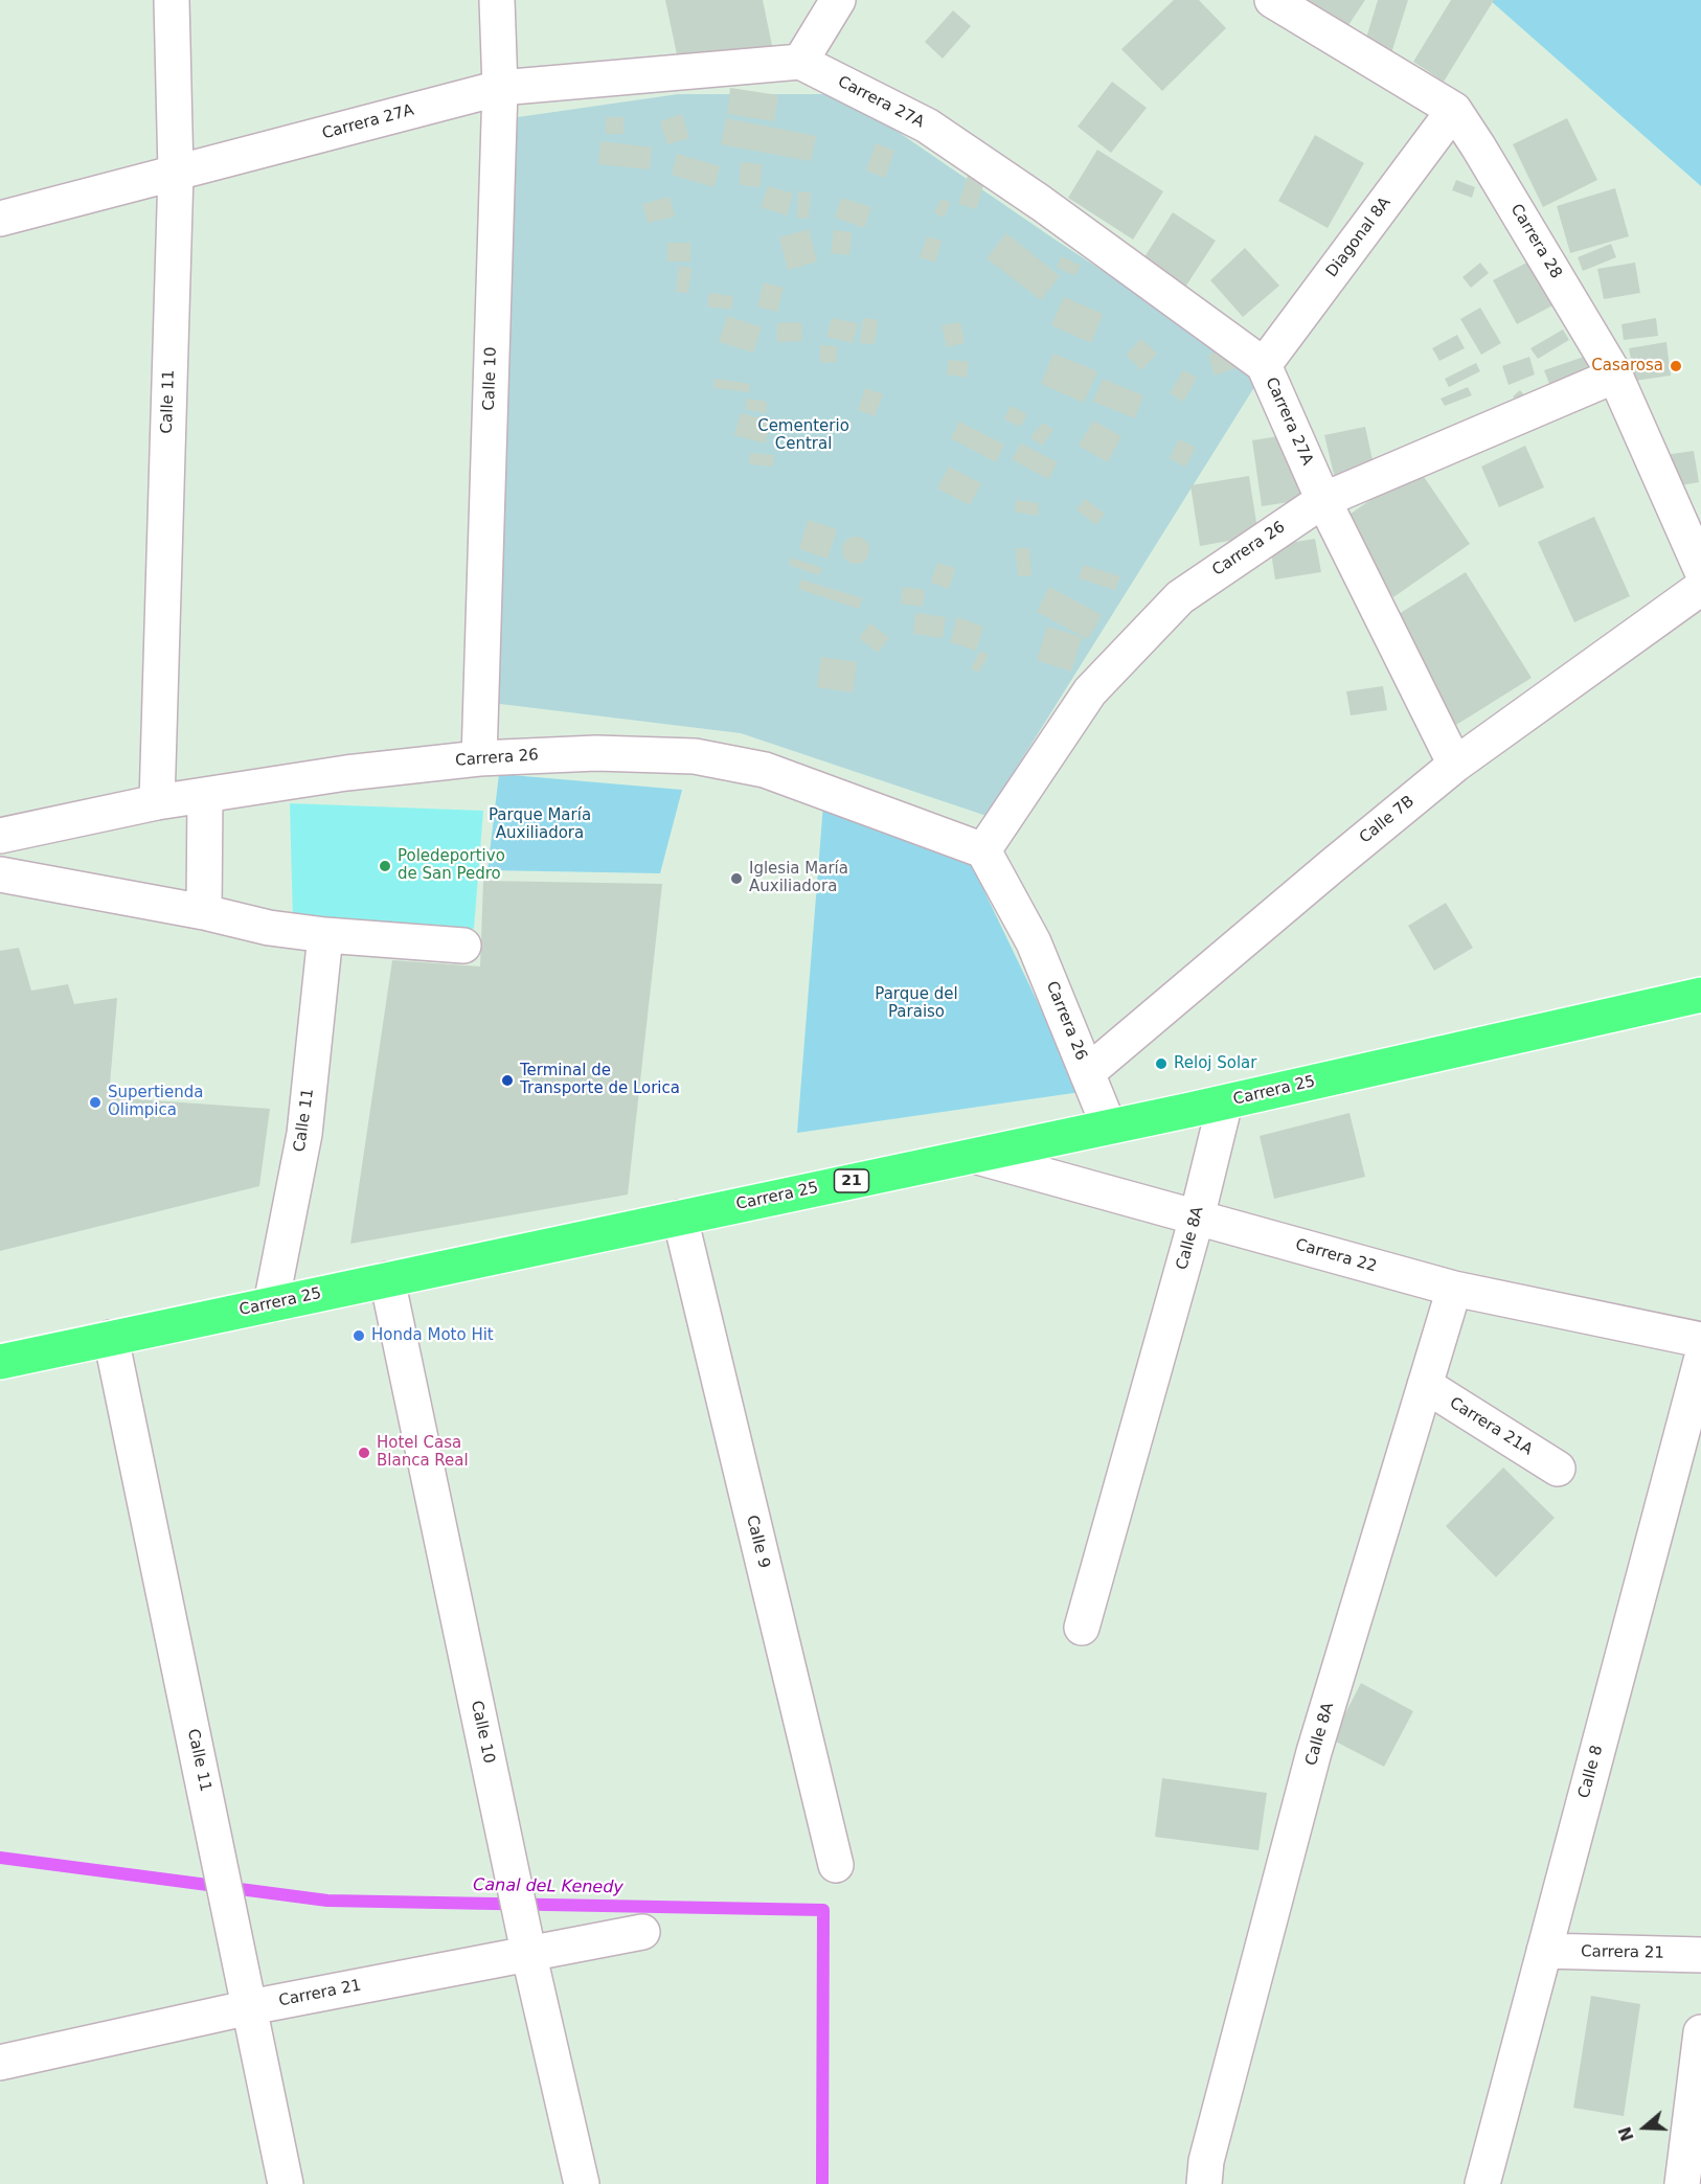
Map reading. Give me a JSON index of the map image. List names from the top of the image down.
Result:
{
  "streets": {
    "main road": ["Carrera 25", "21"],
    "street": [
      "Carrera 27A",
      "Diagonal 8A",
      "Carrera 28",
      "Calle 10",
      "Calle 11",
      "Carrera 26",
      "Calle 7B",
      "Calle 8A",
      "Carrera 22",
      "Carrera 21A",
      "Calle 9",
      "Calle 8",
      "Carrera 21"
    ]
  },
  "crossings": [
    ["Carrera 27A", "Diagonal 8A"],
    ["Carrera 27A", "Calle 10"],
    ["Carrera 27A", "Calle 11"],
    ["Carrera 27A", "Carrera 26"],
    ["Carrera 27A", "Calle 7B"],
    ["Diagonal 8A", "Carrera 28"],
    ["Carrera 28", "Carrera 26"],
    ["Calle 10", "Carrera 26"],
    ["Calle 10", "Carrera 25"],
    ["Calle 10", "Carrera 21"],
    ["Calle 11", "Carrera 26"],
    ["Calle 11", "Carrera 25"],
    ["Calle 11", "Carrera 21"],
    ["Carrera 26", "Calle 7B"],
    ["Carrera 26", "Carrera 25"],
    ["Carrera 25", "Calle 8A"],
    ["Carrera 25", "Carrera 22"],
    ["Carrera 25", "Calle 9"],
    ["Calle 8A", "Carrera 22"],
    ["Calle 8A", "Carrera 21A"],
    ["Calle 8", "Carrera 21"]
  ],
  "water": ["Canal deL Kenedy"],
  "parks": ["Cementerio Central", "Parque María Auxiliadora", "Parque del Paraiso"],
  "places": [
    "Casarosa",
    "Poledeportivo de San Pedro",
    "Iglesia María Auxiliadora",
    "Reloj Solar",
    "Terminal de Transporte de Lorica",
    "Supertienda Olimpica",
    "Honda Moto Hit",
    "Hotel Casa Blanca Real"
  ],
  "north": "left"
}
